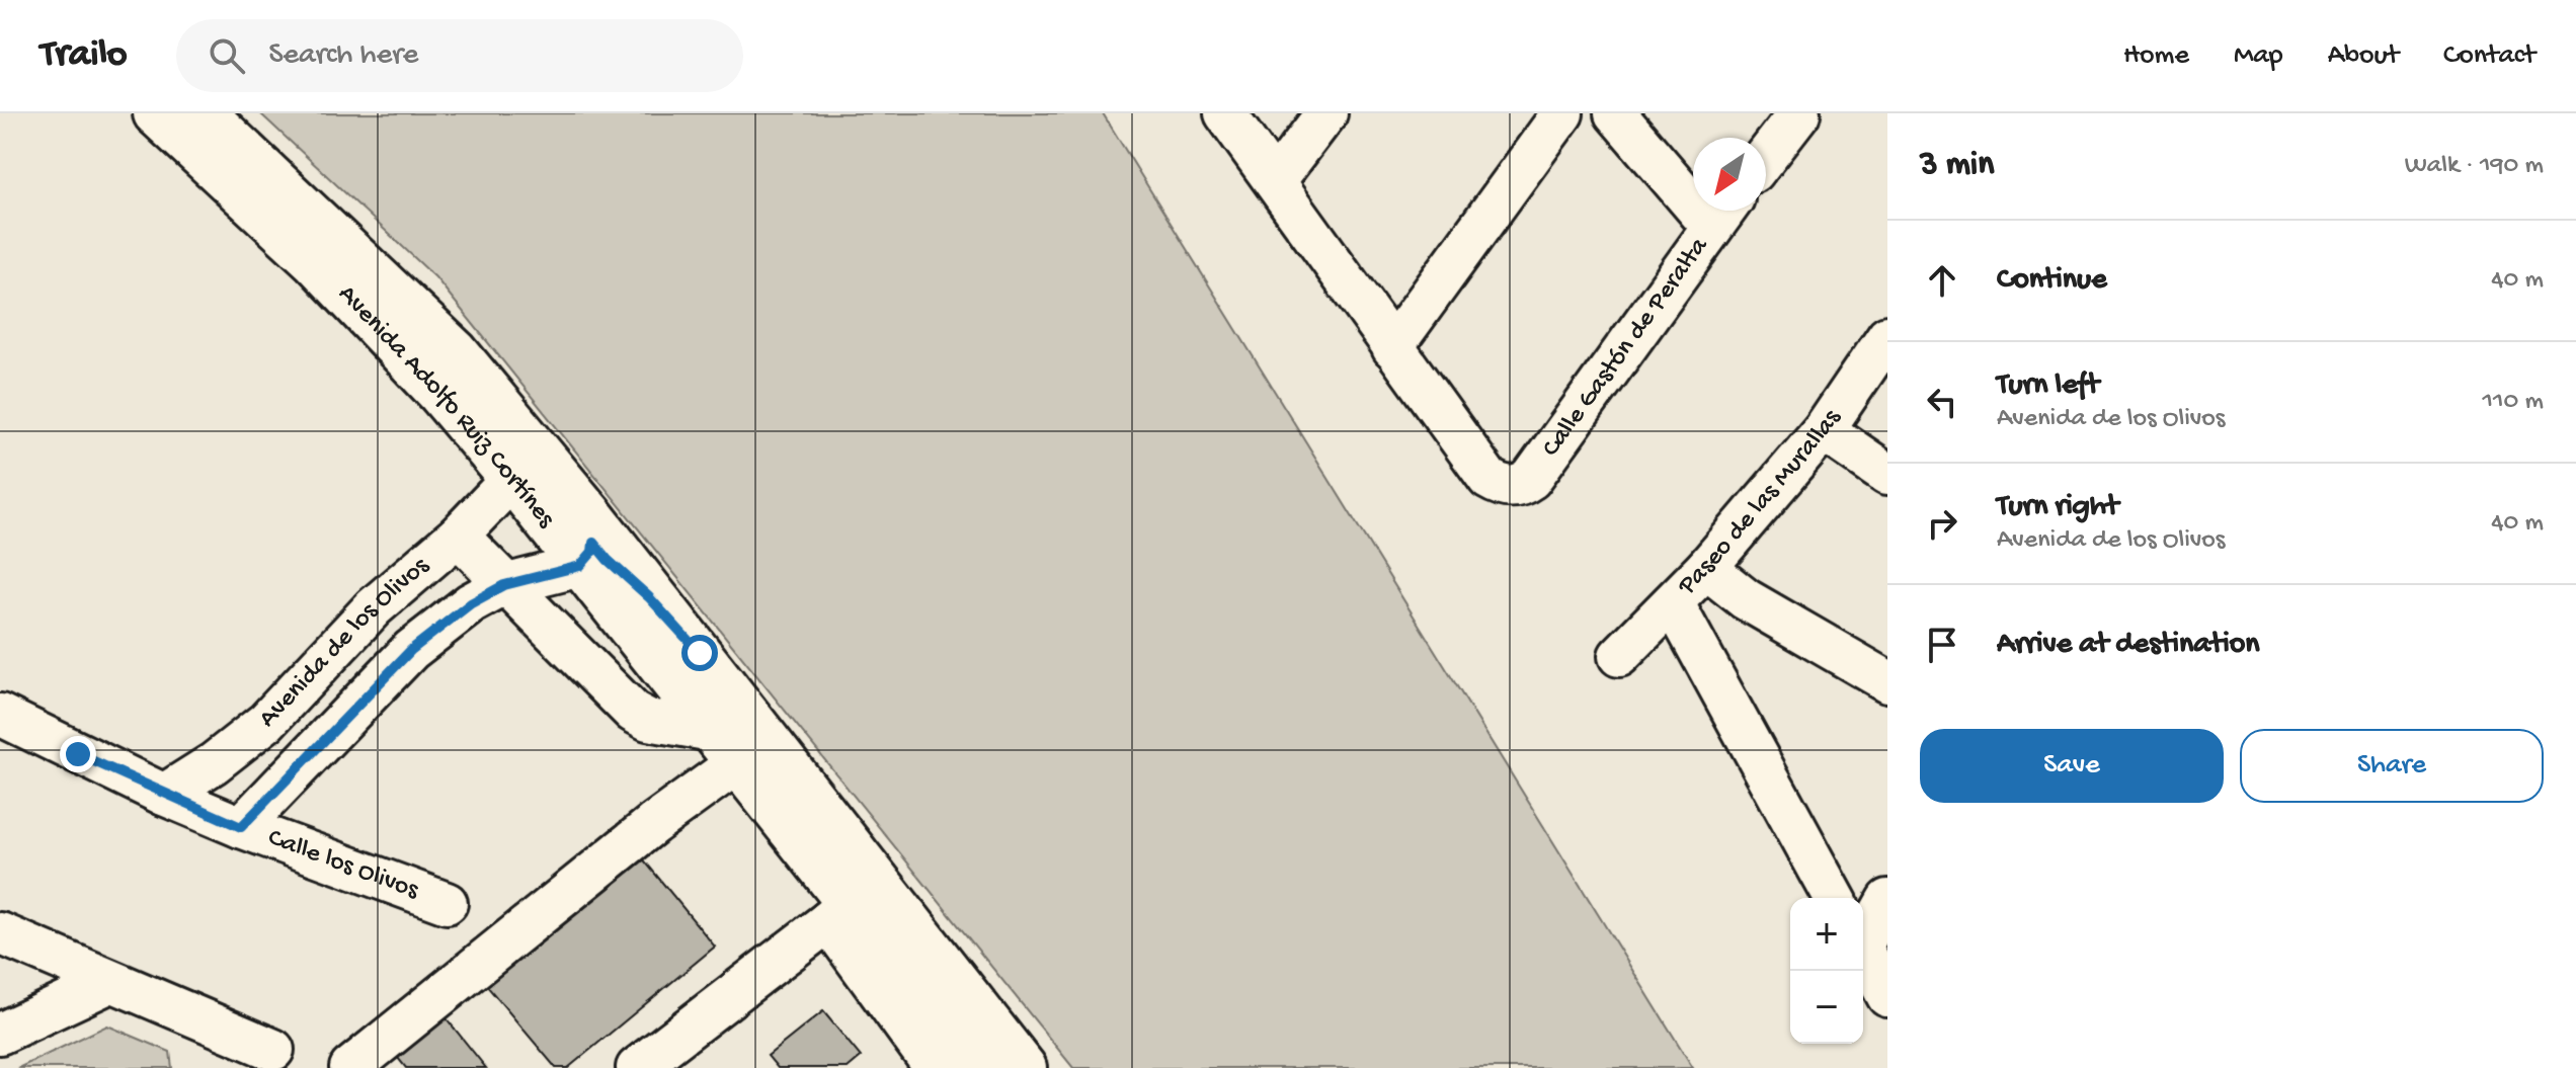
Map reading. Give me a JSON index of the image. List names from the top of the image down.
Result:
{
  "streets": {
    "main road": ["Avenida Adolfo Ruiz Cortínes"],
    "street": [
      "Calle Gastón de Peralta",
      "Paseo de las Murallas",
      "Avenida de los Olivos",
      "Calle los Olivos"
    ]
  },
  "crossings": [
    ["Avenida Adolfo Ruiz Cortínes", "Avenida de los Olivos"],
    ["Avenida de los Olivos", "Calle los Olivos"]
  ],
  "north": "bottom left",
  "page": {
    "header": "Trailo",
    "search": "Search here",
    "nav": [
      "Home",
      "Map",
      "About",
      "Contact"
    ],
    "heading": ["3 min", "Walk · 190 m"],
    "list": [
      ["Continue", "40 m"],
      ["Turn left", "Avenida de los Olivos", "110 m"],
      ["Turn right", "Avenida de los Olivos", "40 m"],
      "Arrive at destination"
    ],
    "buttons": ["Save", "Share"],
    "map_buttons": ["+", "−"]
  }
}
